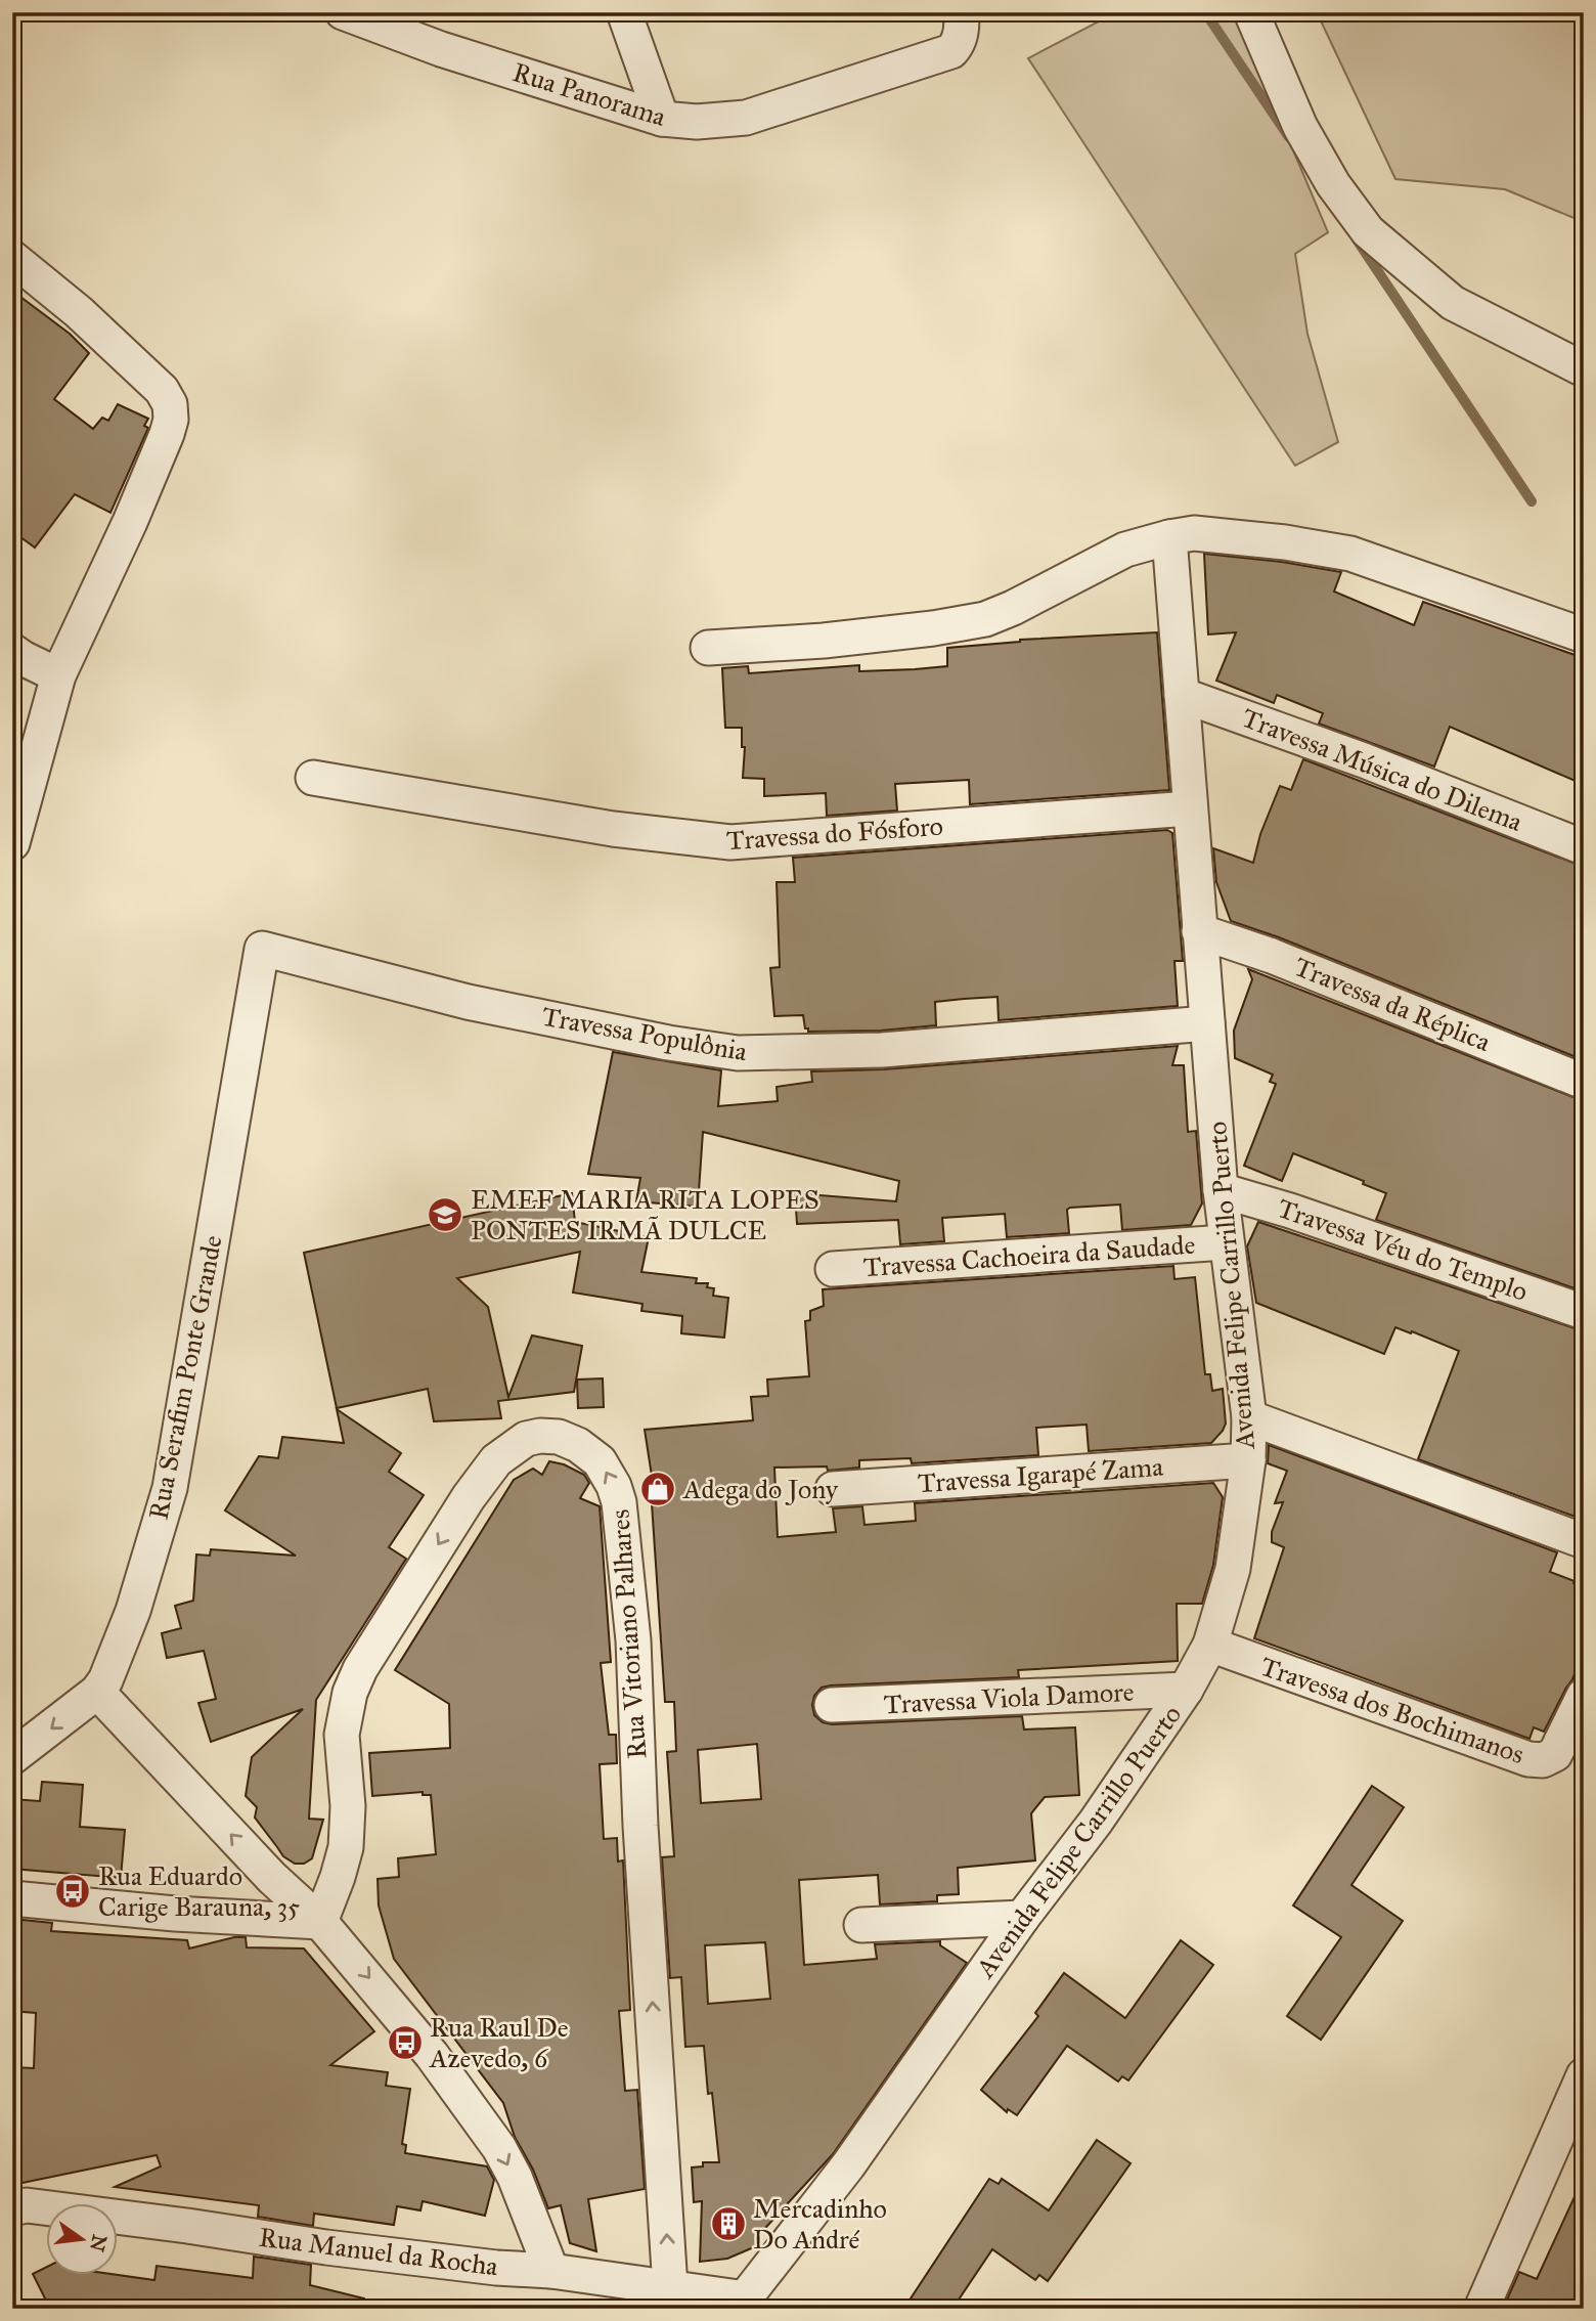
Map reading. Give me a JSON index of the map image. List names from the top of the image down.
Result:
{
  "streets": {
    "street": [
      "Rua Panorama",
      "Travessa Música do Dilema",
      "Travessa do Fósforo",
      "Travessa da Réplica",
      "Travessa Populônia",
      "Travessa Véu do Templo",
      "Travessa Cachoeira da Saudade",
      "Avenida Felipe Carrillo Puerto",
      "Rua Serafim Ponte Grande",
      "Travessa Igarapé Zama",
      "Rua Vitoriano Palhares",
      "Travessa Viola Damore",
      "Travessa dos Bochimanos",
      "Rua Manuel da Rocha"
    ]
  },
  "crossings": [
    ["Travessa Música do Dilema", "Avenida Felipe Carrillo Puerto"],
    ["Travessa do Fósforo", "Avenida Felipe Carrillo Puerto"],
    ["Travessa da Réplica", "Avenida Felipe Carrillo Puerto"],
    ["Travessa Populônia", "Avenida Felipe Carrillo Puerto"],
    ["Travessa Populônia", "Rua Serafim Ponte Grande"],
    ["Travessa Véu do Templo", "Avenida Felipe Carrillo Puerto"],
    ["Travessa Cachoeira da Saudade", "Avenida Felipe Carrillo Puerto"],
    ["Avenida Felipe Carrillo Puerto", "Travessa Igarapé Zama"],
    ["Avenida Felipe Carrillo Puerto", "Travessa Viola Damore"],
    ["Avenida Felipe Carrillo Puerto", "Travessa dos Bochimanos"],
    ["Avenida Felipe Carrillo Puerto", "Rua Manuel da Rocha"],
    ["Rua Vitoriano Palhares", "Rua Manuel da Rocha"]
  ],
  "places": {
    "school or university": ["EMEF MARIA RITA LOPES PONTES IRMÃ DULCE"],
    "shop": ["Adega do Jony"],
    "bus stop": ["Rua Eduardo Carige Barauna, 35", "Rua Raul De Azevedo, 6"],
    "building": ["Mercadinho Do André"]
  },
  "north": "right"
}
